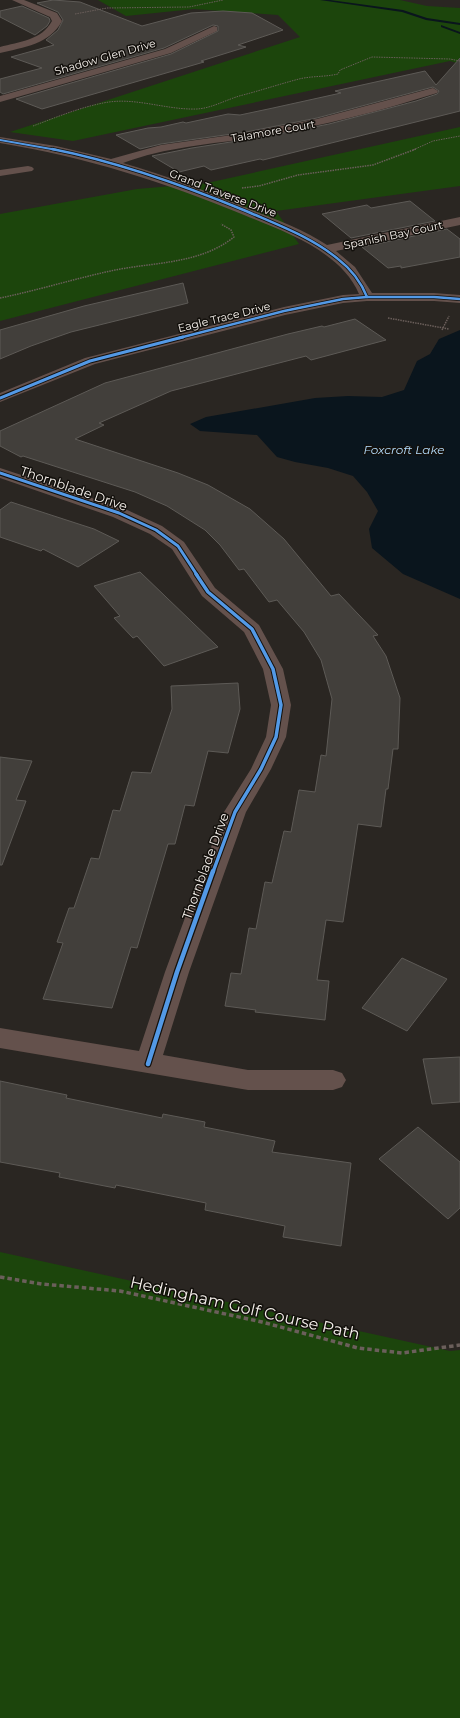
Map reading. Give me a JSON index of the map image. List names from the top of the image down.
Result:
{
  "streets": {
    "street": [
      "Shadow Glen Drive",
      "Talamore Court",
      "Grand Traverse Drive",
      "Spanish Bay Court",
      "Eagle Trace Drive",
      "Thornblade Drive"
    ],
    "path": ["Hedingham Golf Course Path"]
  },
  "crossings": [
    ["Talamore Court", "Grand Traverse Drive"],
    ["Grand Traverse Drive", "Spanish Bay Court"],
    ["Grand Traverse Drive", "Eagle Trace Drive"]
  ],
  "water": ["Foxcroft Lake"]
}
